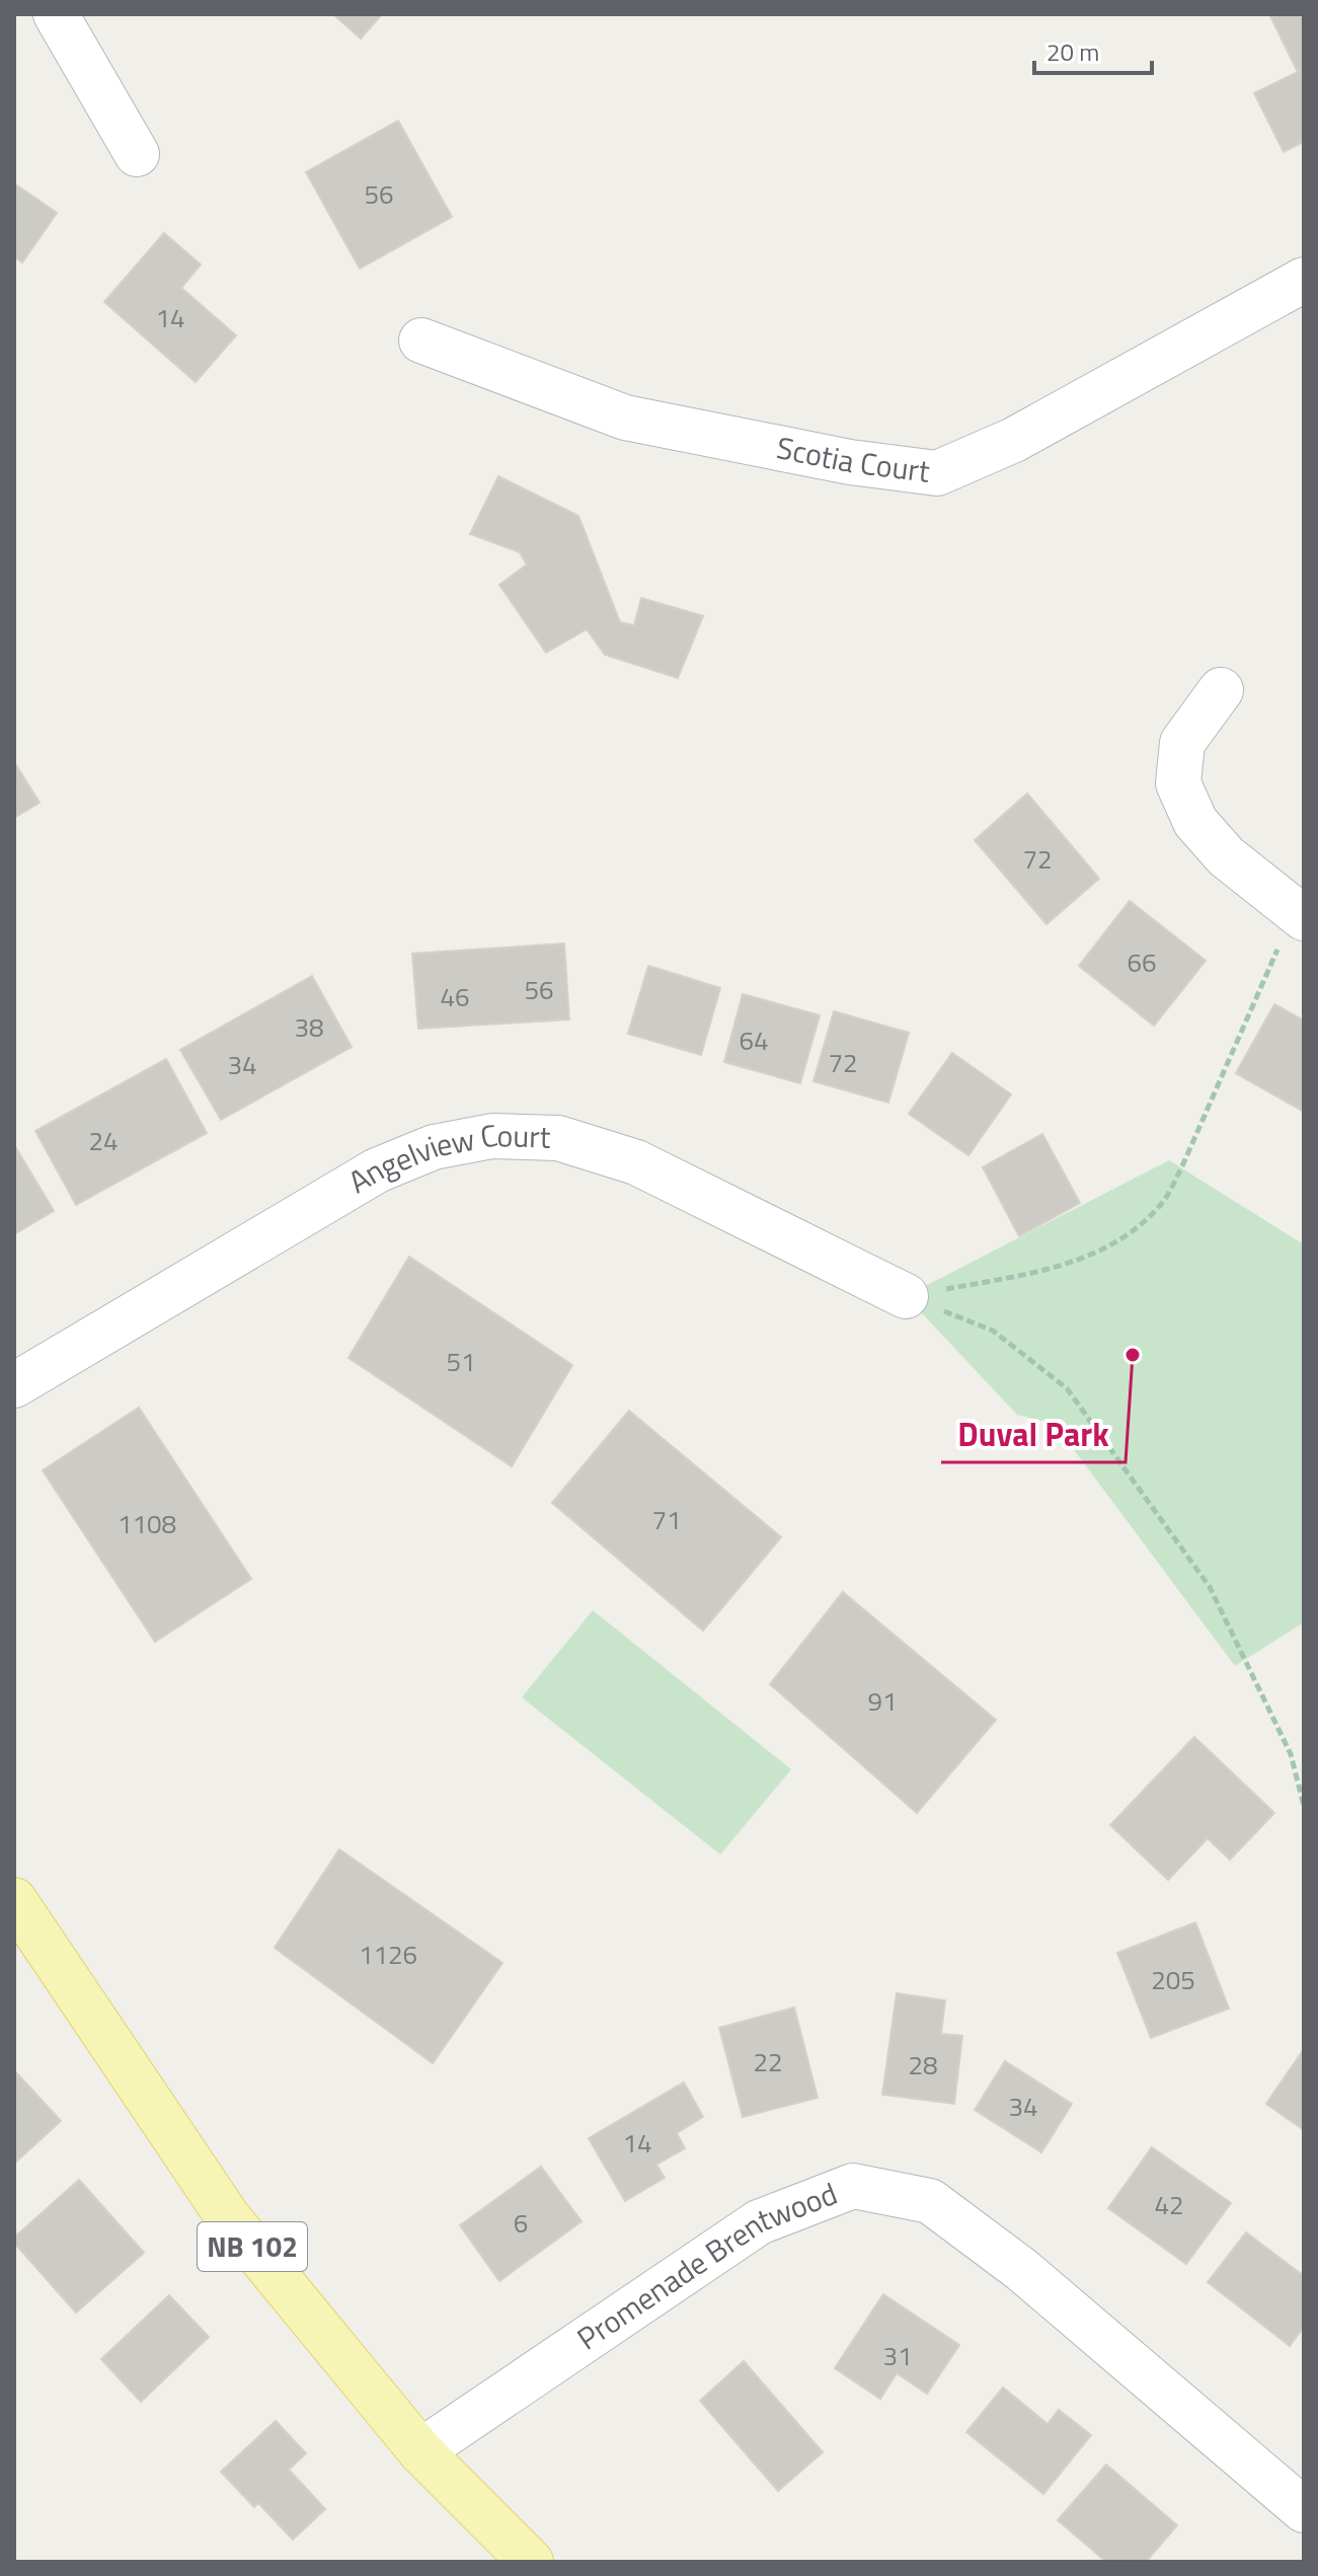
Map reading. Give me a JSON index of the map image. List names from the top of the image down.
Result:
{
  "streets": {
    "main road": ["NB 102"],
    "street": ["Scotia Court", "Angelview Court", "Promenade Brentwood"]
  },
  "crossings": [
    ["NB 102", "Promenade Brentwood"]
  ],
  "places": ["Duval Park"],
  "house_numbers": [
    "56",
    "14",
    "72",
    "66",
    "56",
    "46",
    "38",
    "64",
    "72",
    "34",
    "24",
    "51",
    "71",
    "1108",
    "91",
    "1126",
    "205",
    "22",
    "28",
    "34",
    "14",
    "42",
    "6",
    "31"
  ],
  "scale_bar": "20 m"
}
